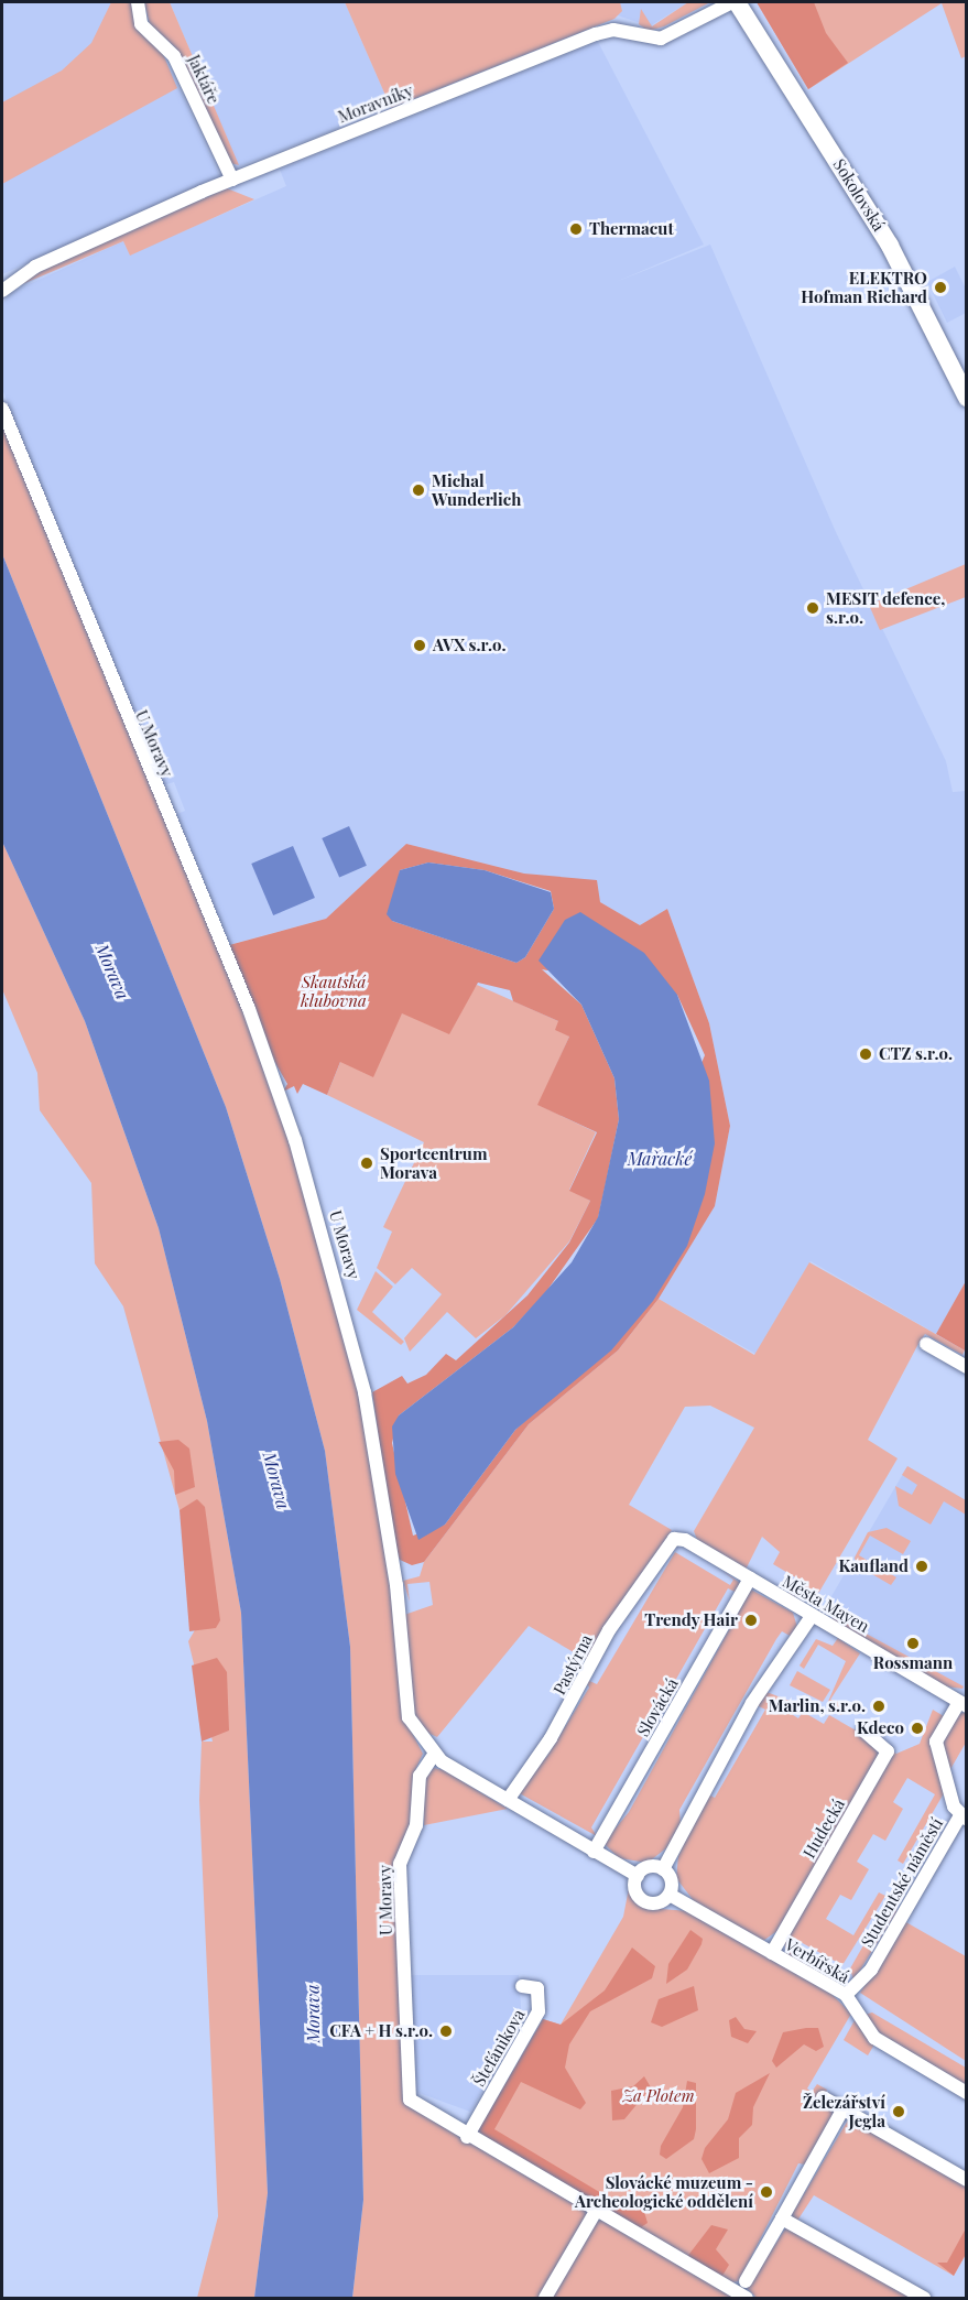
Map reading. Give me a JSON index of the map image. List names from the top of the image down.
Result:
{
  "streets": {
    "main road": ["Sokolovská"],
    "street": [
      "Jaktáře",
      "Moravníky",
      "U Moravy",
      "Města Mayen",
      "Pastýrna",
      "Slovácká",
      "Hudecká",
      "Studentské náměstí",
      "Verbířská",
      "Štefánikova"
    ]
  },
  "crossings": [
    ["Jaktáře", "Moravníky"],
    ["Moravníky", "Sokolovská"],
    ["U Moravy", "Štefánikova"],
    ["Města Mayen", "Pastýrna"],
    ["Města Mayen", "Slovácká"],
    ["Města Mayen", "Studentské náměstí"],
    ["Hudecká", "Verbířská"],
    ["Studentské náměstí", "Verbířská"]
  ],
  "water": ["Morava", "Mařacké"],
  "parks": ["Skautská klubovna", "Za Plotem"],
  "places": [
    "Thermacut",
    "ELEKTRO Hofman Richard",
    "Michal Wunderlich",
    "MESIT defence, s.r.o.",
    "AVX s.r.o.",
    "CTZ s.r.o.",
    "Sportcentrum Morava",
    "Kaufland",
    "Trendy Hair",
    "Rossmann",
    "Marlin, s.r.o.",
    "Kdeco",
    "CFA + H s.r.o.",
    "Železářství Jegla",
    "Slovácké muzeum - Archeologické oddělení"
  ]
}
